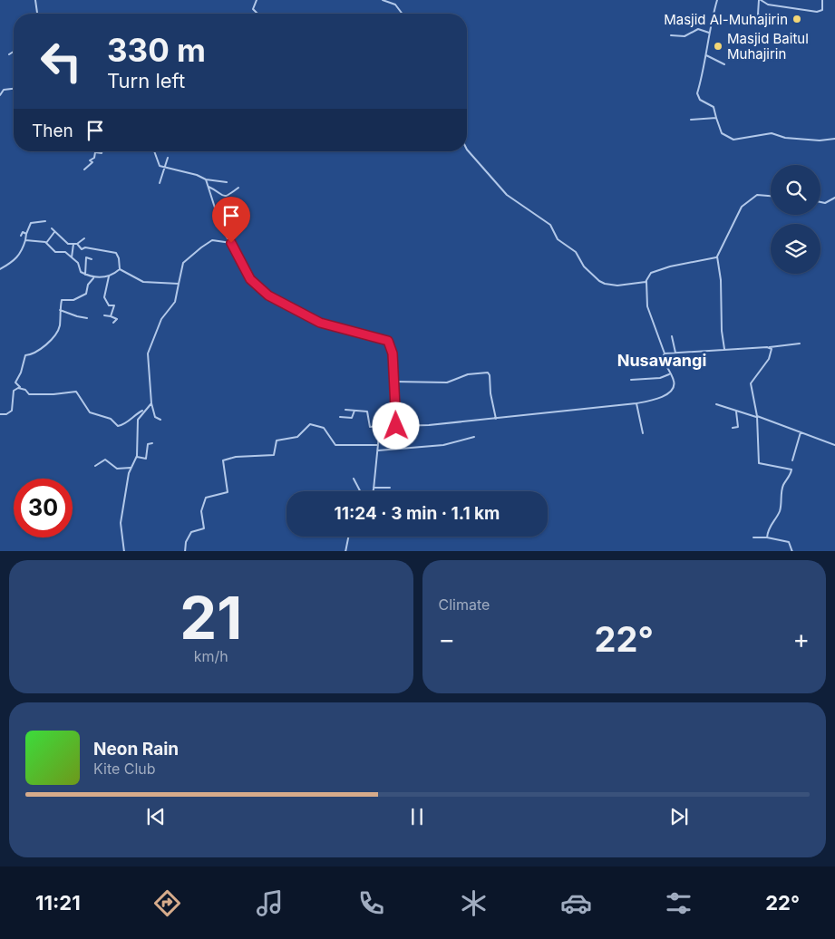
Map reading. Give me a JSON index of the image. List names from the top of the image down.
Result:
{
  "districts": ["Nusawangi"],
  "places": ["Masjid Al-Muhajirin", "Masjid Baitul Muhajirin"],
  "page": {
    "turn": ["330 m", "Turn left"],
    "then": "Then",
    "limit": "30",
    "trip": "11:24 · 3 min · 1.1 km",
    "tile": [
      ["21", "km/h"],
      "Climate"
    ],
    "heat": ["−", "22°", "+"],
    "song": ["Neon Rain", "Kite Club"],
    "tabs": ["11:21", "22°"]
  }
}
